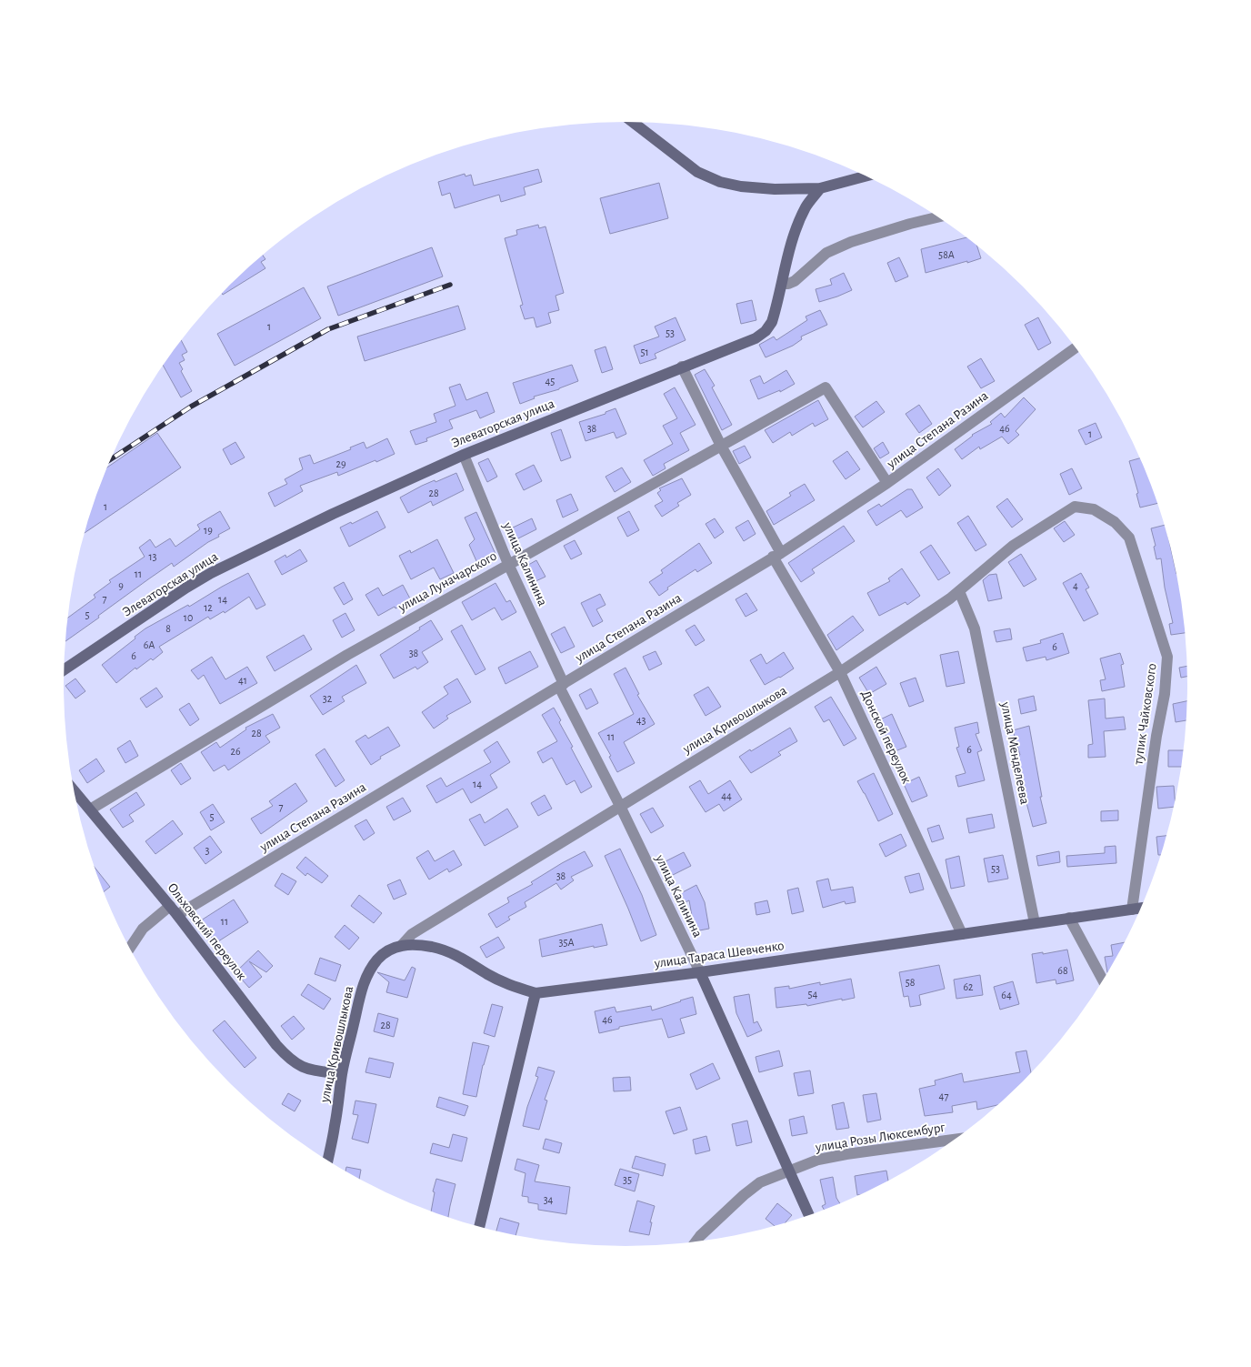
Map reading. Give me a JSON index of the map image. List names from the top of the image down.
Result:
{
  "streets": {
    "street": [
      "Элеваторская улица",
      "улица Степана Разина",
      "улица Калинина",
      "улица Луначарского",
      "тупик Чайковского",
      "улица Кривошлыкова",
      "Донской переулок",
      "улица Менделеева",
      "Ольховский переулок",
      "улица Тараса Шевченко",
      "улица Розы Люксембург"
    ]
  },
  "crossings": [
    ["Элеваторская улица", "улица Калинина"],
    ["Элеваторская улица", "Донской переулок"],
    ["улица Степана Разина", "улица Калинина"],
    ["улица Степана Разина", "улица Луначарского"],
    ["улица Степана Разина", "Донской переулок"],
    ["улица Степана Разина", "Ольховский переулок"],
    ["улица Калинина", "улица Луначарского"],
    ["улица Калинина", "улица Кривошлыкова"],
    ["улица Калинина", "улица Тараса Шевченко"],
    ["улица Калинина", "улица Розы Люксембург"],
    ["улица Луначарского", "Донской переулок"],
    ["улица Луначарского", "Ольховский переулок"],
    ["тупик Чайковского", "улица Кривошлыкова"],
    ["тупик Чайковского", "улица Тараса Шевченко"],
    ["улица Кривошлыкова", "Донской переулок"],
    ["улица Кривошлыкова", "улица Менделеева"],
    ["улица Кривошлыкова", "Ольховский переулок"],
    ["Донской переулок", "улица Тараса Шевченко"],
    ["улица Менделеева", "улица Тараса Шевченко"]
  ],
  "house_numbers": [
    "58А",
    "1",
    "53",
    "51",
    "45",
    "38",
    "46",
    "1",
    "29",
    "28",
    "1",
    "19",
    "13",
    "11",
    "9",
    "4",
    "7",
    "14",
    "12",
    "5",
    "10",
    "8",
    "6А",
    "6",
    "38",
    "6",
    "41",
    "32",
    "43",
    "28",
    "11",
    "6",
    "26",
    "14",
    "44",
    "7",
    "5",
    "3",
    "53",
    "38",
    "11",
    "35А",
    "68",
    "58",
    "62",
    "54",
    "64",
    "46",
    "28",
    "47",
    "35",
    "34"
  ]
}
